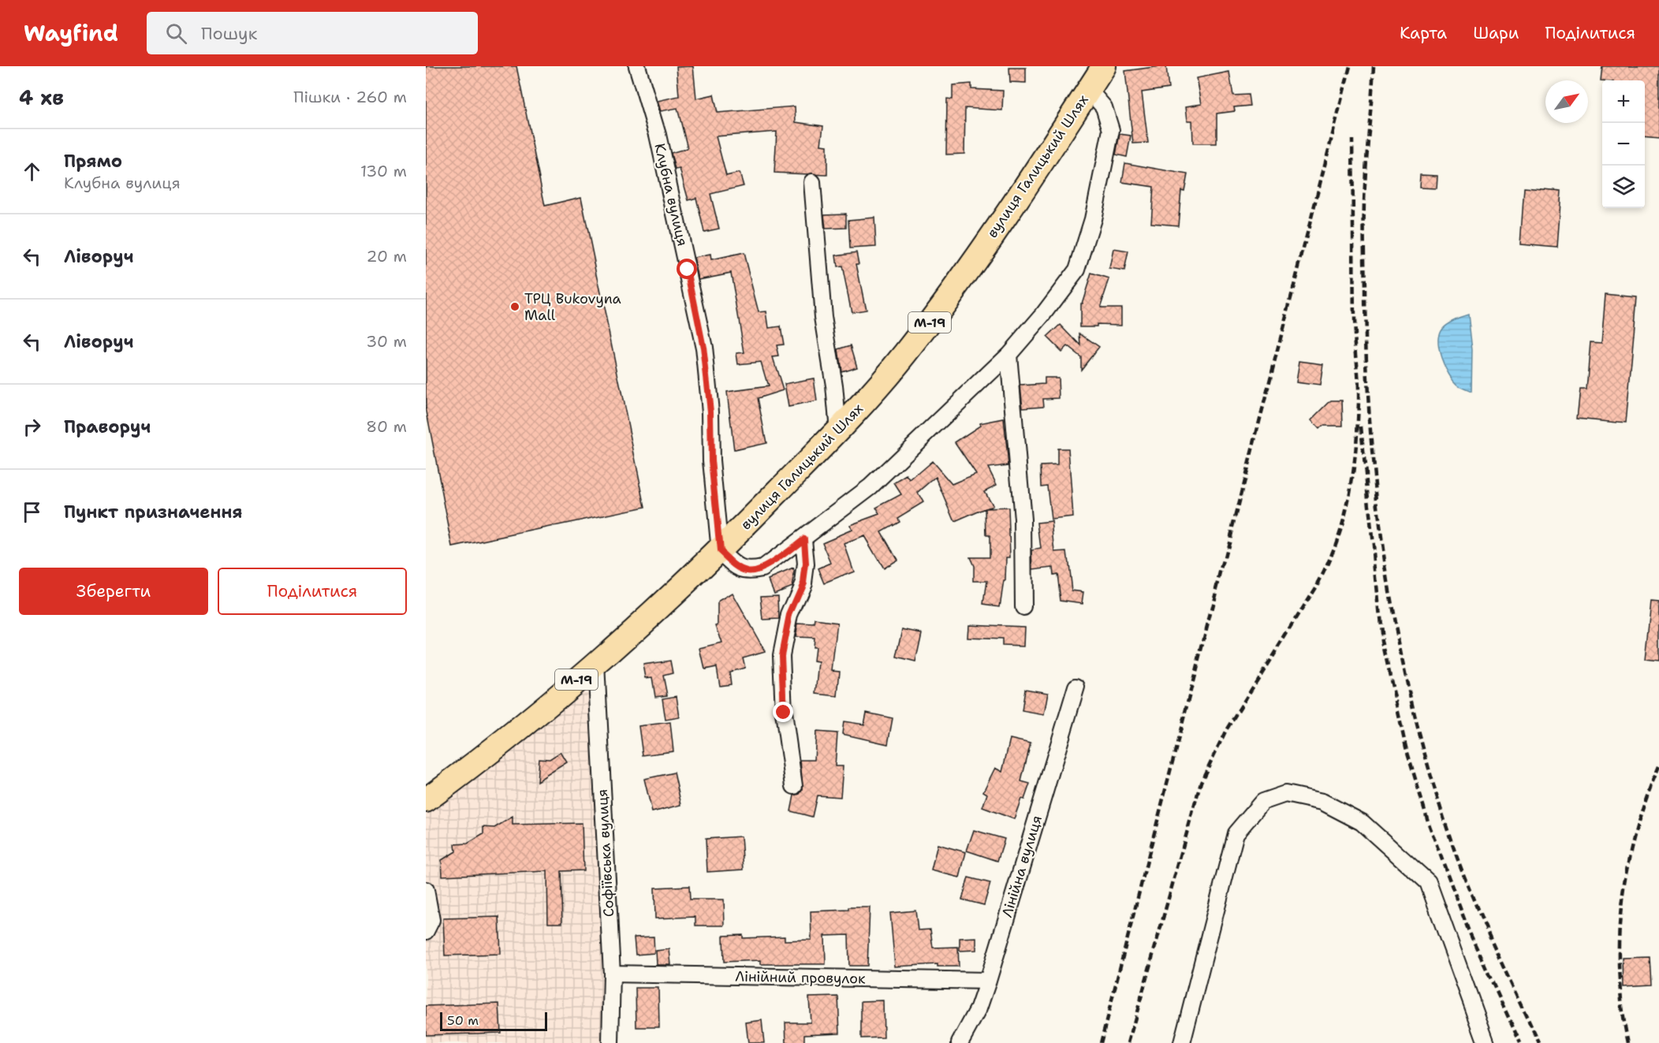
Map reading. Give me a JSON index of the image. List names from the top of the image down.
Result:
{
  "streets": {
    "highway": ["вулиця Галицький Шлях", "М-19"],
    "street": [
      "Клубна вулиця",
      "Софіївська вулиця",
      "Лінійна вулиця",
      "Лінійний провулок"
    ]
  },
  "crossings": [
    ["вулиця Галицький Шлях", "Клубна вулиця"],
    ["вулиця Галицький Шлях", "Софіївська вулиця"],
    ["Софіївська вулиця", "Лінійний провулок"],
    ["Лінійна вулиця", "Лінійний провулок"]
  ],
  "places": ["ТРЦ Bukovyna Mall"],
  "scale_bar": "50 m",
  "north": "top right",
  "page": {
    "header": "Wayfind",
    "search": "Пошук",
    "nav": ["Карта", "Шари", "Поділитися"],
    "heading": ["4 хв", "Пішки · 260 m"],
    "map_buttons": ["+", "−"],
    "list": [
      ["Прямо", "Клубна вулиця", "130 m"],
      ["Ліворуч", "20 m"],
      ["Ліворуч", "30 m"],
      ["Праворуч", "80 m"],
      "Пункт призначення"
    ],
    "buttons": ["Зберегти", "Поділитися"],
    "scale": "50 m"
  }
}
